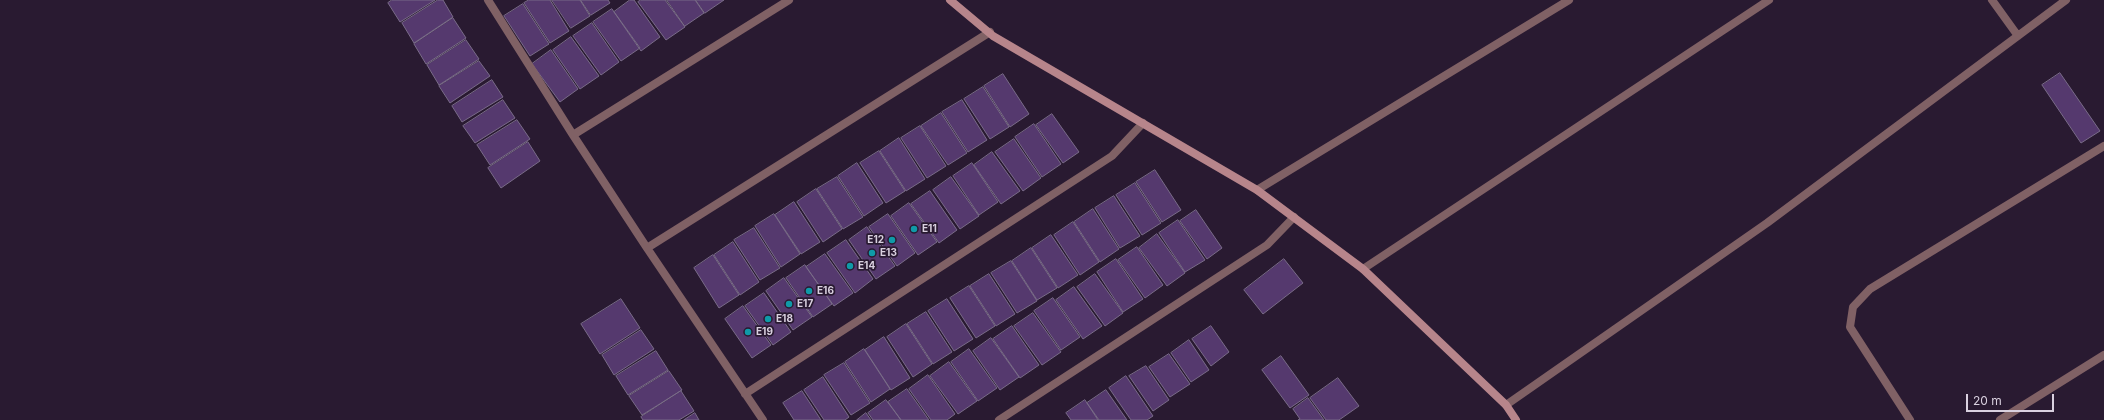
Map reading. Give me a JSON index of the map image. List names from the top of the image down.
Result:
{
  "places": [
    "E11",
    "E12",
    "E13",
    "E14",
    "E16",
    "E17",
    "E18",
    "E19"
  ],
  "scale_bar": "20 m"
}
